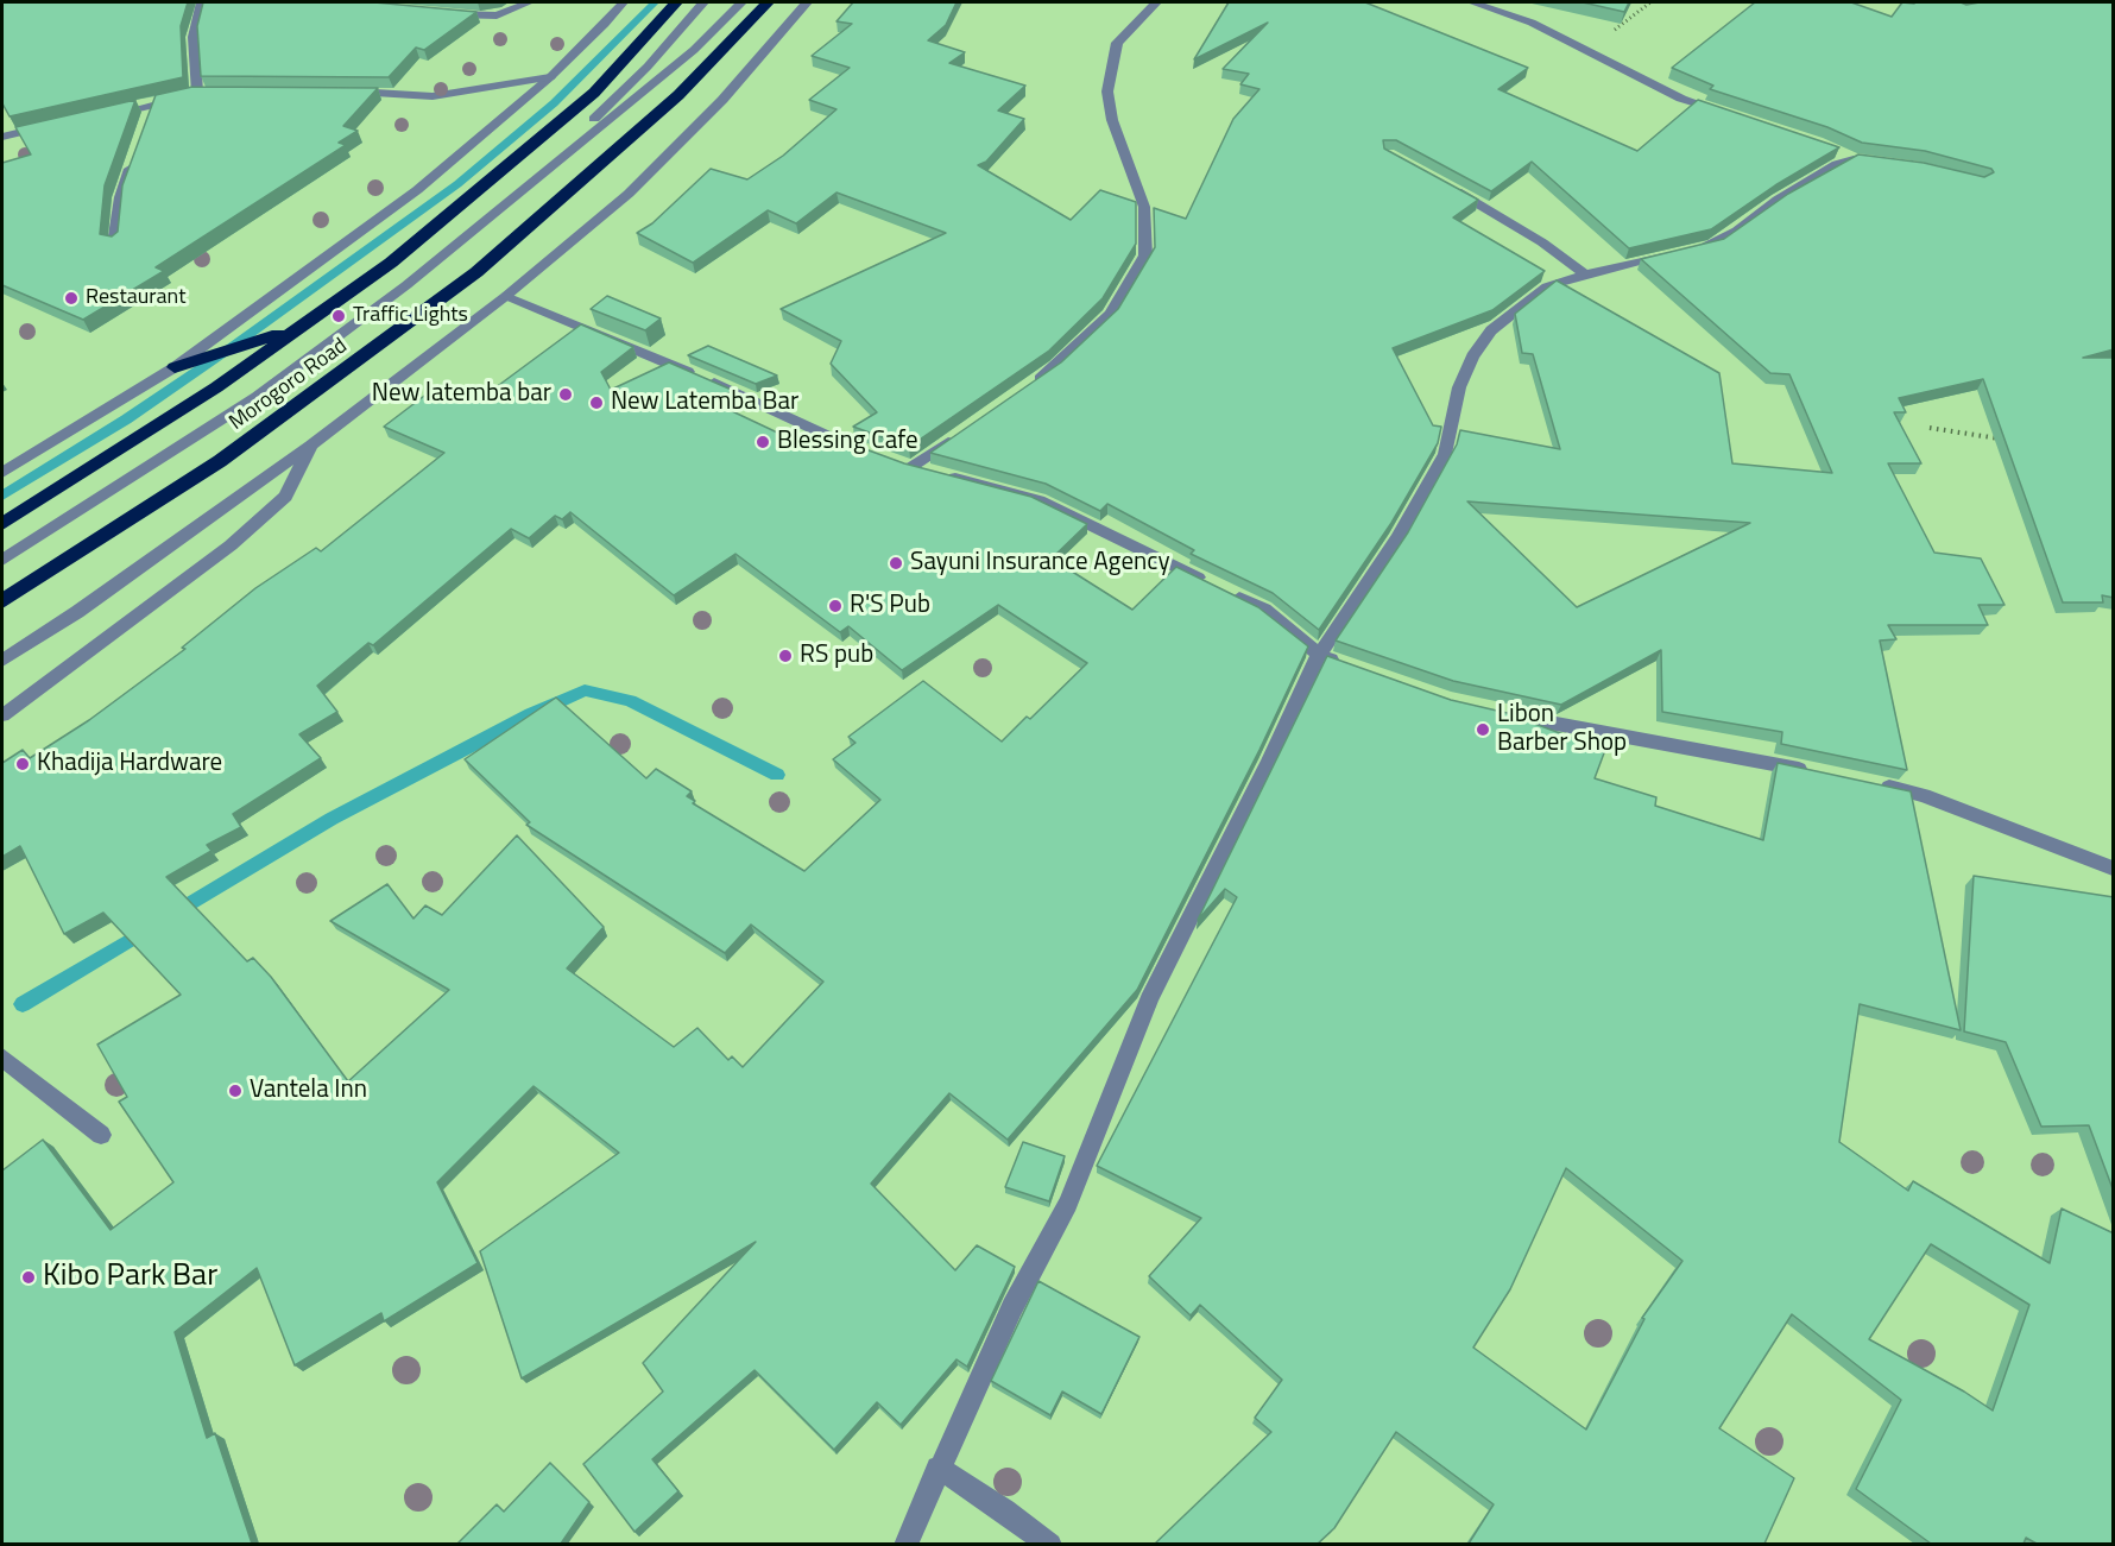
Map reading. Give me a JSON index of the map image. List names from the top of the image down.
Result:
{
  "streets": {
    "highway": ["Morogoro Road"]
  },
  "places": [
    "Restaurant",
    "Traffic Lights",
    "New latemba bar",
    "New Latemba Bar",
    "Blessing Cafe",
    "Sayuni Insurance Agency",
    "R'S Pub",
    "RS pub",
    "Libon Barber Shop",
    "Khadija Hardware",
    "Vantela Inn",
    "Kibo Park Bar"
  ]
}
